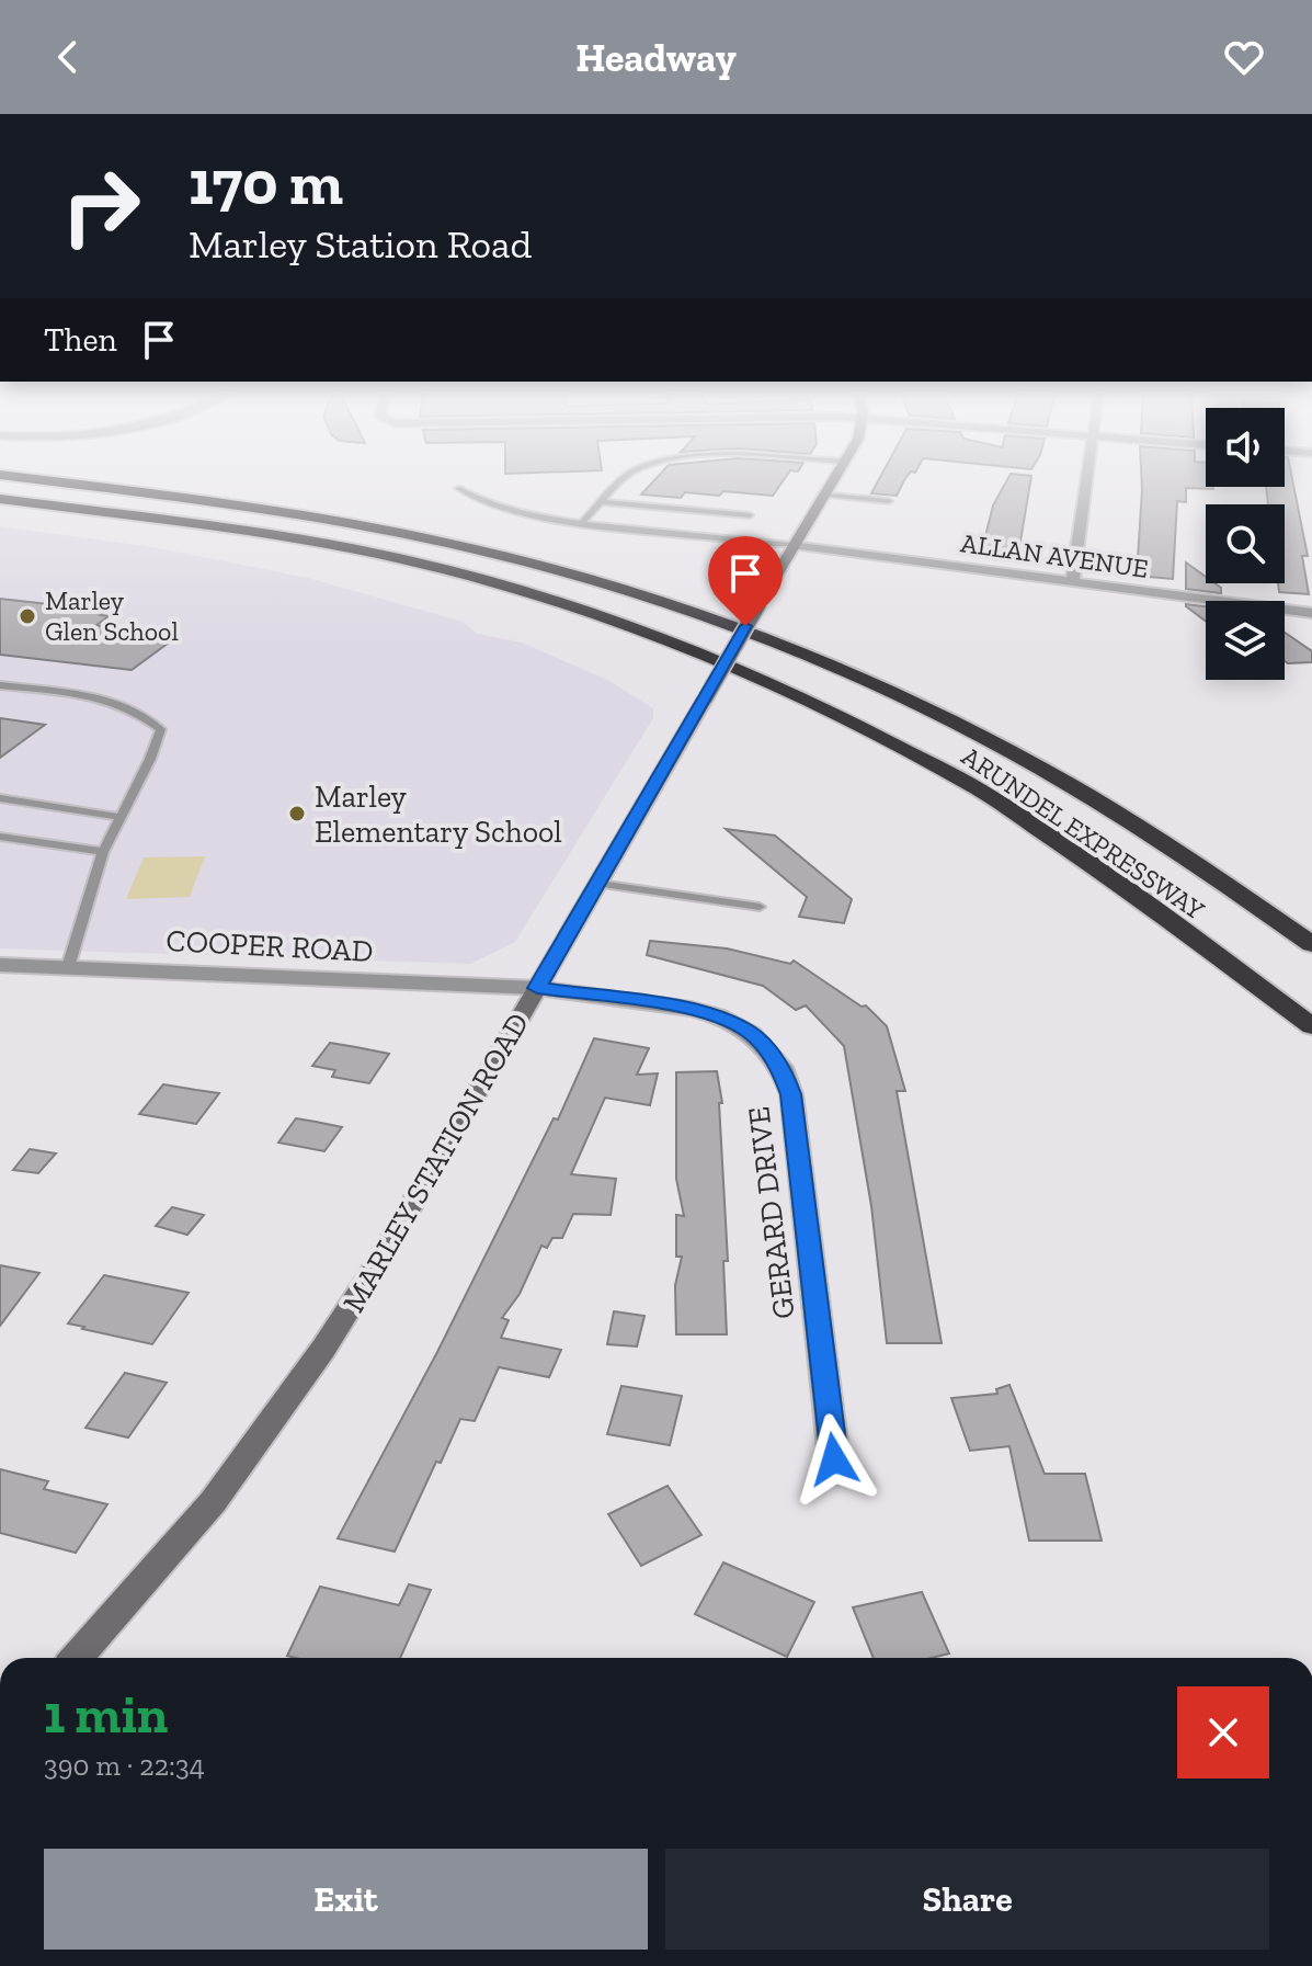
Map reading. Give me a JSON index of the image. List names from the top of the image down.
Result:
{
  "streets": {
    "highway": ["ARUNDEL EXPRESSWAY"],
    "main road": ["MARLEY STATION ROAD"],
    "street": ["ALLAN AVENUE", "COOPER ROAD", "GERARD DRIVE"]
  },
  "crossings": [
    ["ALLAN AVENUE", "MARLEY STATION ROAD"],
    ["COOPER ROAD", "MARLEY STATION ROAD"],
    ["COOPER ROAD", "GERARD DRIVE"],
    ["MARLEY STATION ROAD", "GERARD DRIVE"]
  ],
  "places": ["Marley Glen School", "Marley Elementary School"],
  "page": {
    "header": "Headway",
    "turn": ["170 m", "Marley Station Road"],
    "then": "Then",
    "heading": ["1 min", "390 m · 22:34"],
    "buttons": ["Exit", "Share"]
  }
}
